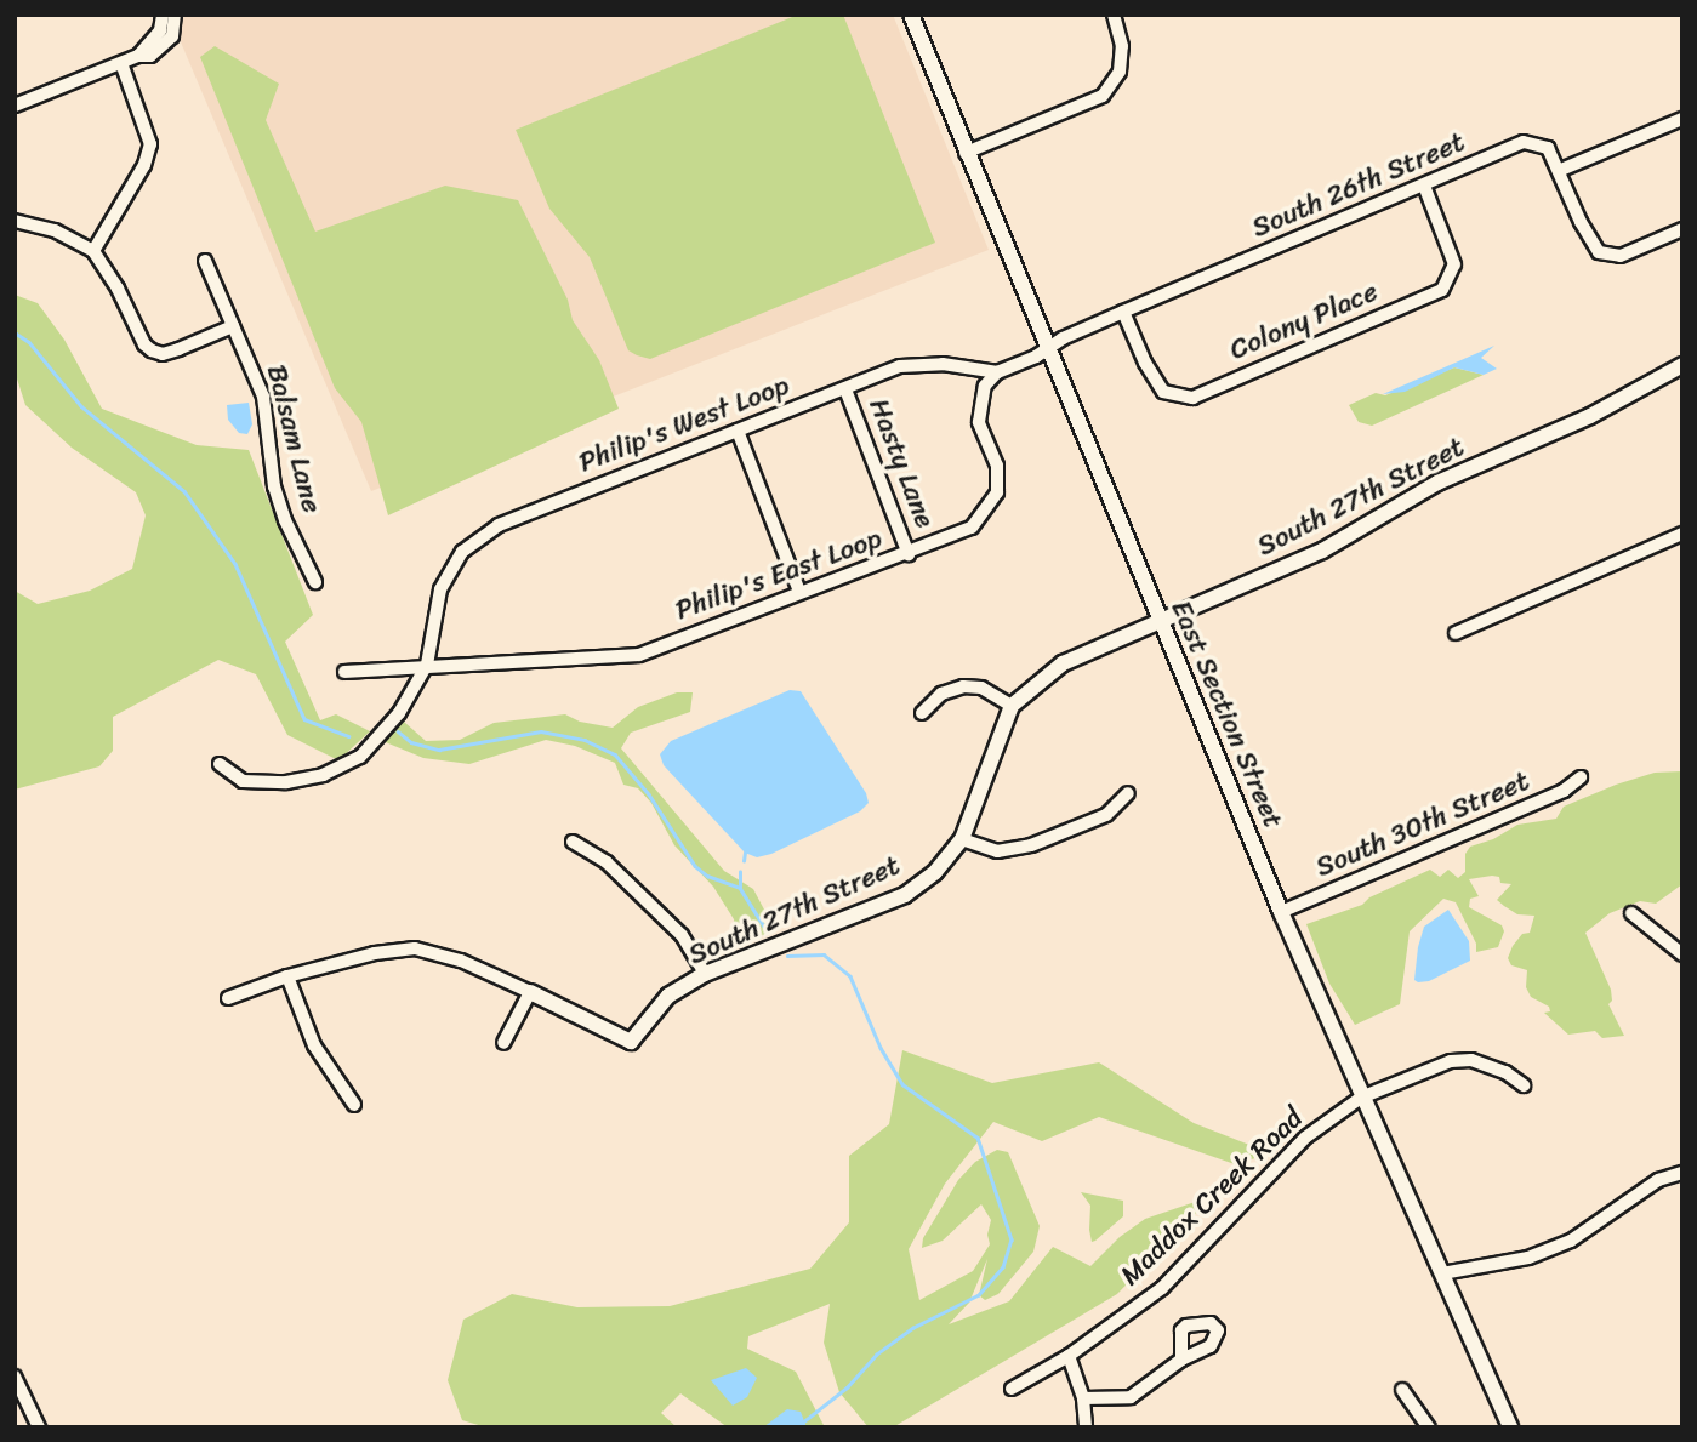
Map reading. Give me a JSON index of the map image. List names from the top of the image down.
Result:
{
  "streets": {
    "street": [
      "South 26th Street",
      "Colony Place",
      "Philip's West Loop",
      "Balsam Lane",
      "Hasty Lane",
      "South 27th Street",
      "Philip's East Loop",
      "East Section Street",
      "South 30th Street",
      "Maddox Creek Road"
    ]
  },
  "crossings": [
    ["South 26th Street", "Colony Place"],
    ["South 26th Street", "East Section Street"],
    ["Philip's West Loop", "Hasty Lane"],
    ["Philip's West Loop", "Philip's East Loop"],
    ["Hasty Lane", "Philip's East Loop"],
    ["South 27th Street", "East Section Street"],
    ["East Section Street", "South 30th Street"],
    ["East Section Street", "Maddox Creek Road"]
  ]
}
